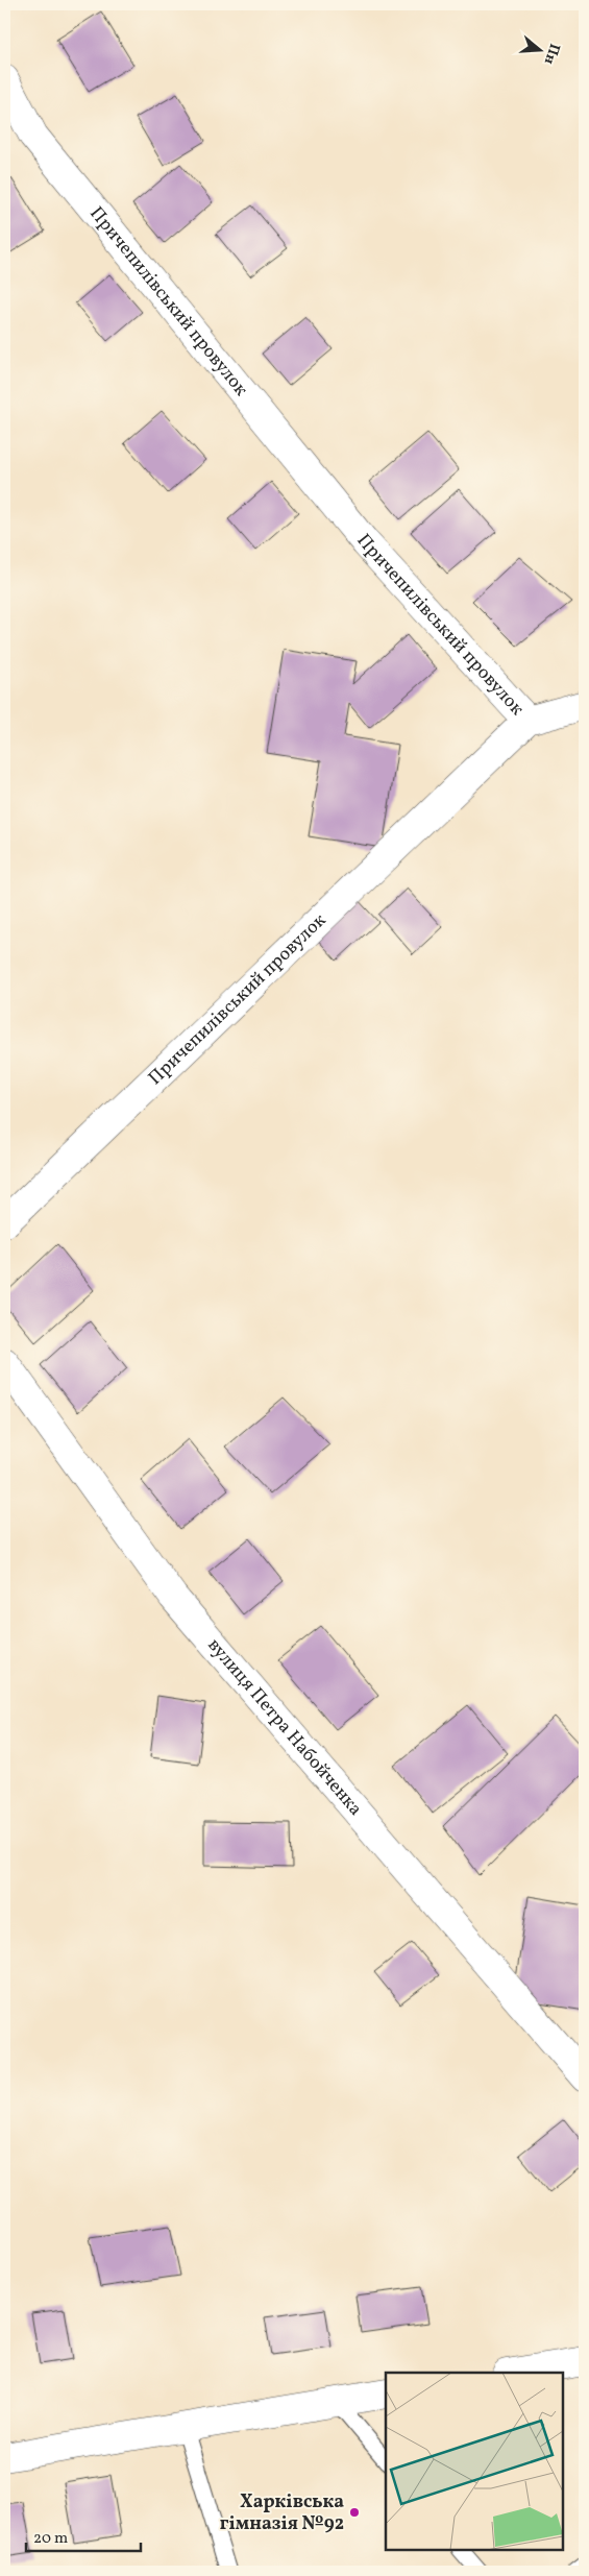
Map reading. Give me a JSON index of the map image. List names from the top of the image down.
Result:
{
  "streets": {
    "street": ["Причепилівський провулок", "вулиця Петра Набойченка"]
  },
  "places": ["Харківська гімназія №92"],
  "scale_bar": "20 m",
  "north": "right"
}
